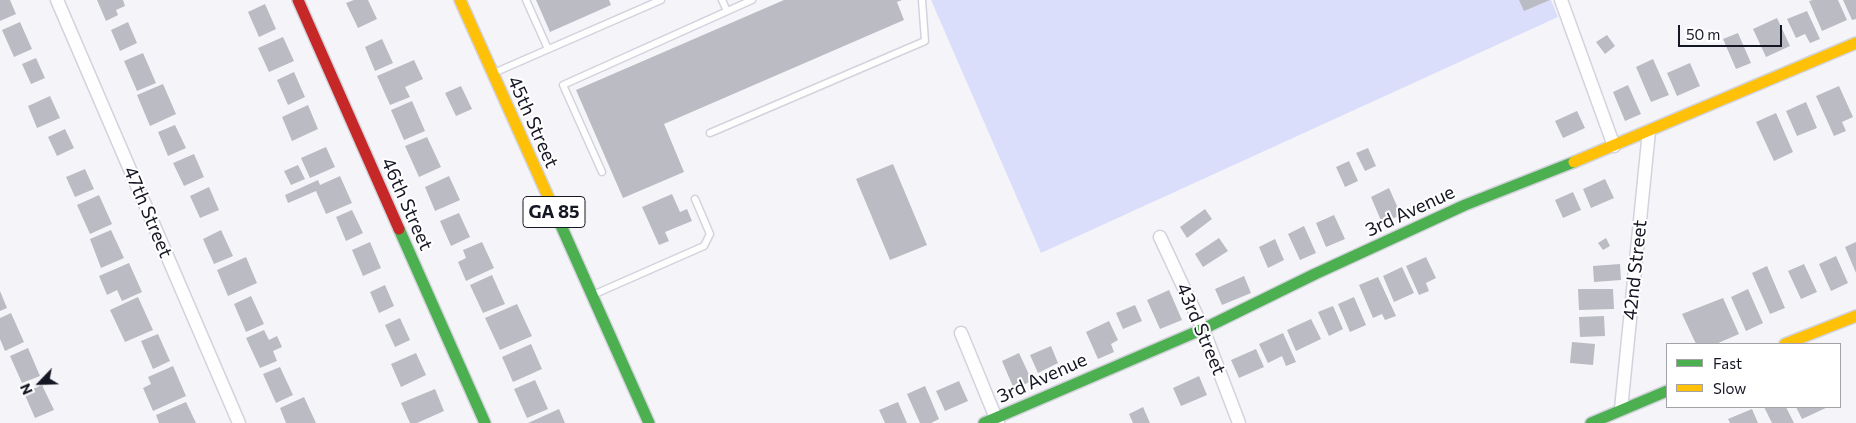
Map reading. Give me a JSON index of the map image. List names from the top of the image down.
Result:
{
  "streets": {
    "street": [
      "45th Street",
      "46th Street",
      "3rd Avenue",
      "47th Street",
      "GA 85",
      "42nd Street",
      "43rd Street"
    ]
  },
  "crossings": [
    ["3rd Avenue", "42nd Street"],
    ["3rd Avenue", "43rd Street"]
  ],
  "legend": ["Fast", "Slow"],
  "scale_bar": "50 m",
  "north": "bottom left"
}
